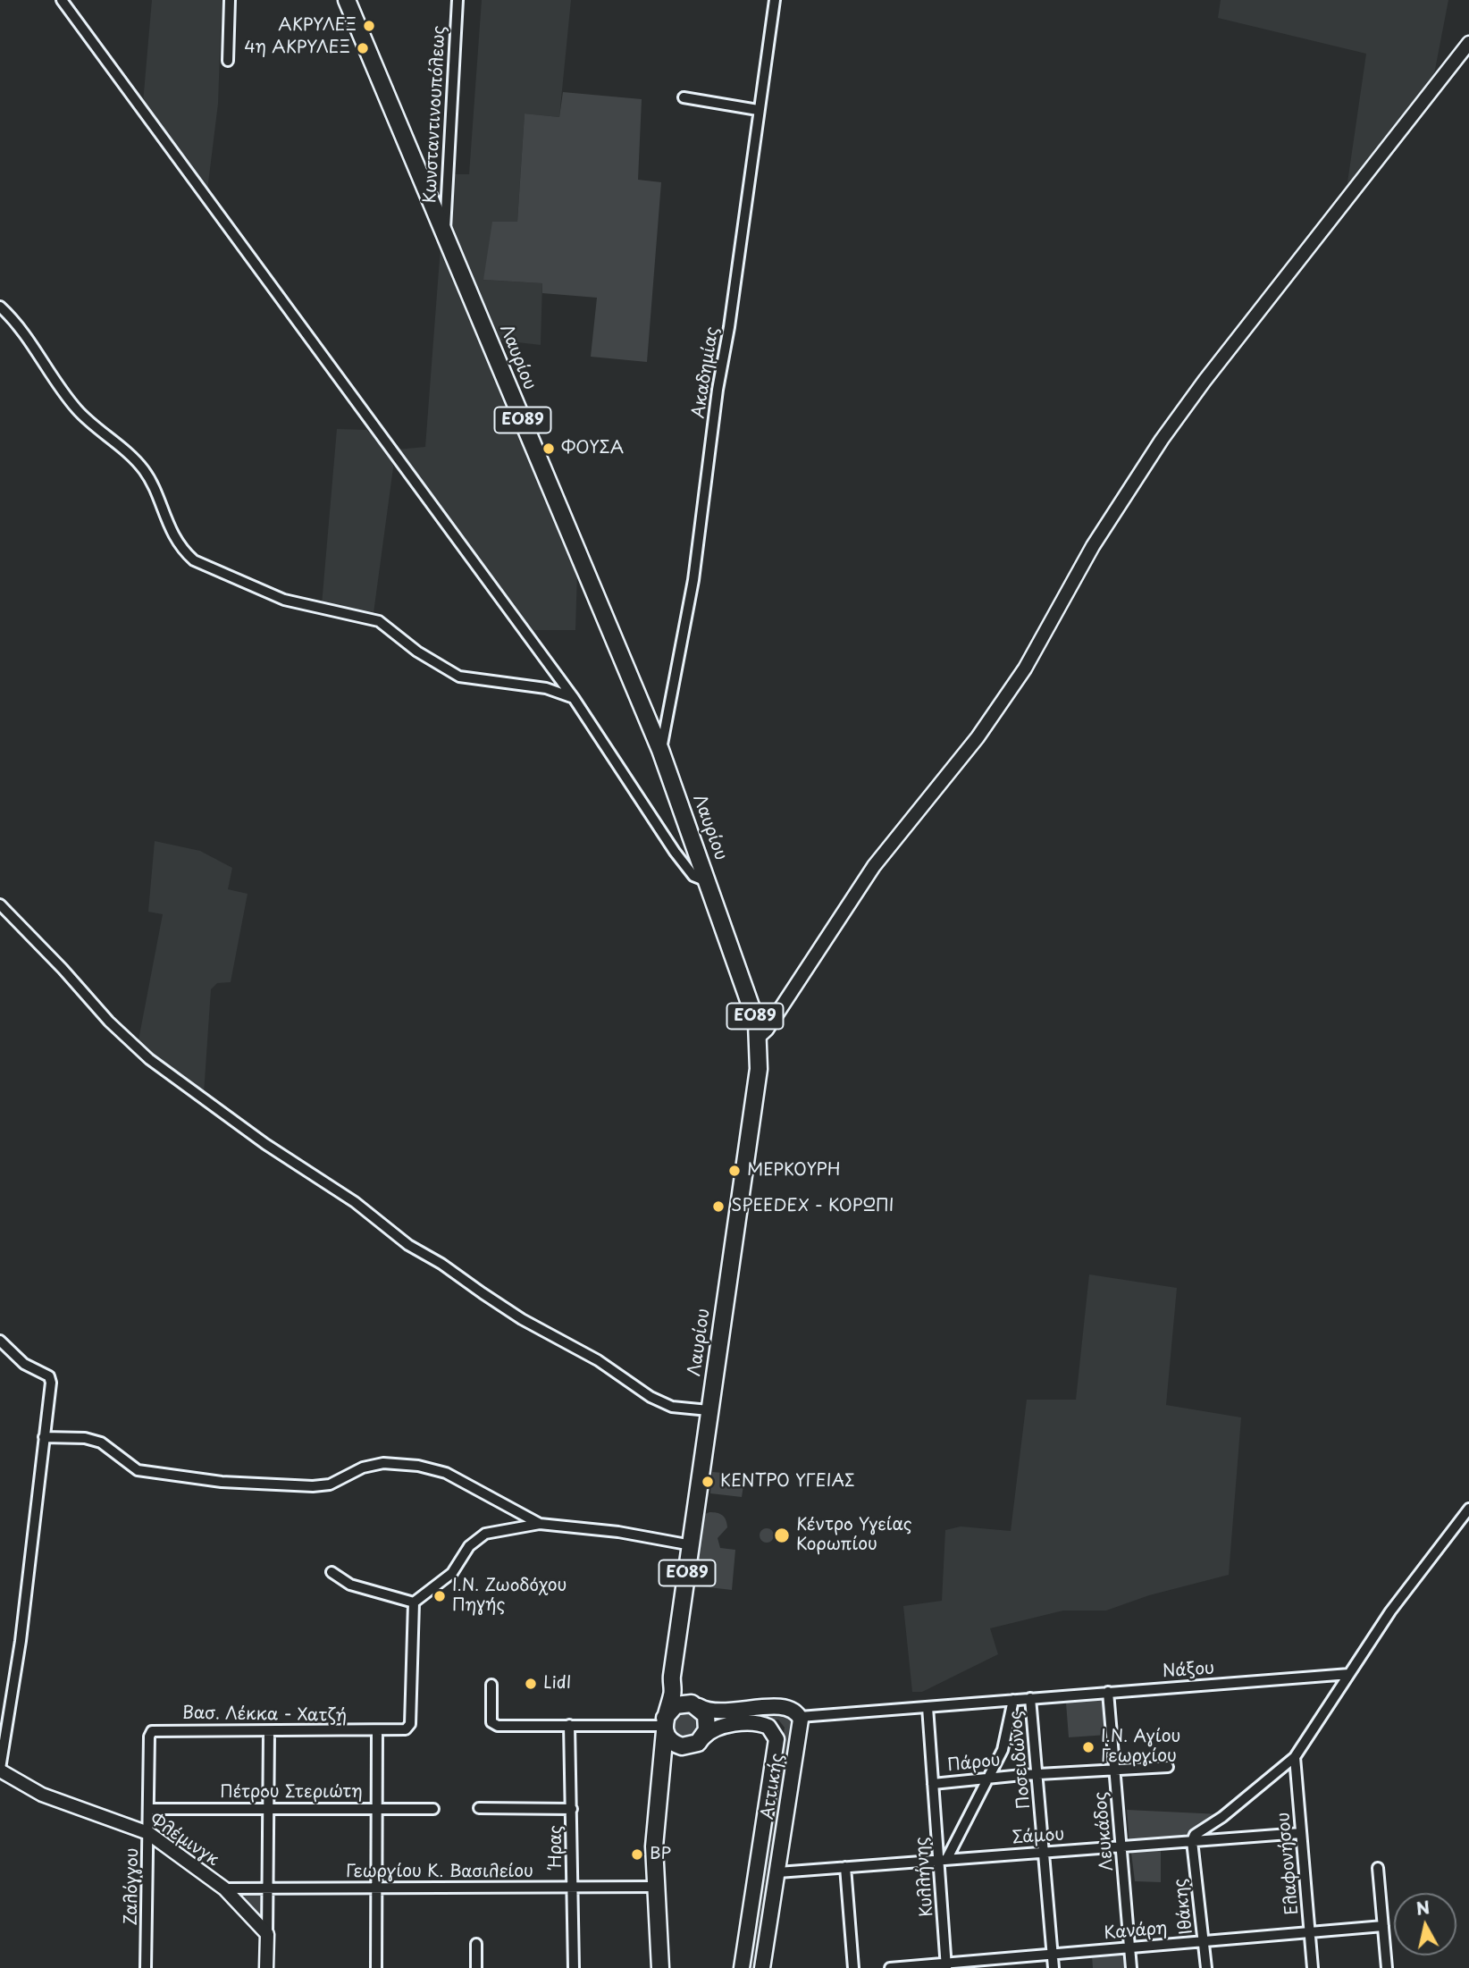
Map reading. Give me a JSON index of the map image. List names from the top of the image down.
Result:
{
  "streets": {
    "main road": ["Λαυρίου", "ΕΟ89", "Αττικής"],
    "street": [
      "Κωνσταντινουπόλεως",
      "Ακαδημίας",
      "Νάξου",
      "Βασ. Λέκκα - Χατζή",
      "Ποσειδώνος",
      "Πάρου",
      "Πέτρου Στεριώτη",
      "Λευκάδος",
      "Σάμου",
      "Φλέμινγκ",
      "Ήρας",
      "Ελαφονήσου",
      "Γεωργίου Κ. Βασιλείου",
      "Κυλλήνης",
      "Ζαλόγγου",
      "Ιθάκης",
      "Κανάρη"
    ]
  },
  "crossings": [
    ["Κωνσταντινουπόλεως", "Λαυρίου"],
    ["Λαυρίου", "Ακαδημίας"],
    ["Λαυρίου", "ΕΟ89"],
    ["Λαυρίου", "Αττικής"],
    ["ΕΟ89", "Αττικής"],
    ["ΕΟ89", "Γεωργίου Κ. Βασιλείου"],
    ["Νάξου", "Ποσειδώνος"],
    ["Νάξου", "Αττικής"],
    ["Νάξου", "Λευκάδος"],
    ["Νάξου", "Κυλλήνης"],
    ["Βασ. Λέκκα - Χατζή", "Ζαλόγγου"],
    ["Ποσειδώνος", "Πάρου"],
    ["Ποσειδώνος", "Σάμου"],
    ["Ποσειδώνος", "Κανάρη"],
    ["Πάρου", "Λευκάδος"],
    ["Πάρου", "Κυλλήνης"],
    ["Αττικής", "Σάμου"],
    ["Πέτρου Στεριώτη", "Ζαλόγγου"],
    ["Λευκάδος", "Σάμου"],
    ["Λευκάδος", "Κανάρη"],
    ["Σάμου", "Ελαφονήσου"],
    ["Σάμου", "Κυλλήνης"],
    ["Σάμου", "Ιθάκης"],
    ["Φλέμινγκ", "Γεωργίου Κ. Βασιλείου"],
    ["Φλέμινγκ", "Ζαλόγγου"],
    ["Ήρας", "Γεωργίου Κ. Βασιλείου"],
    ["Ελαφονήσου", "Κανάρη"],
    ["Κυλλήνης", "Κανάρη"],
    ["Ιθάκης", "Κανάρη"]
  ],
  "places": [
    "ΑΚΡΥΛΕΞ",
    "4η ΑΚΡΥΛΕΞ",
    "ΦΟΥΣΑ",
    "ΜΕΡΚΟΥΡΗ",
    "SPEEDEX - ΚΟΡΩΠΙ",
    "ΚΕΝΤΡΟ ΥΓΕΙΑΣ",
    "Κέντρο Υγείας Κορωπίου",
    "Ι.Ν. Ζωοδόχου Πηγής",
    "Lidl",
    "Ι.Ν. Αγίου Γεωργίου",
    "BP"
  ],
  "north": "top"
}
